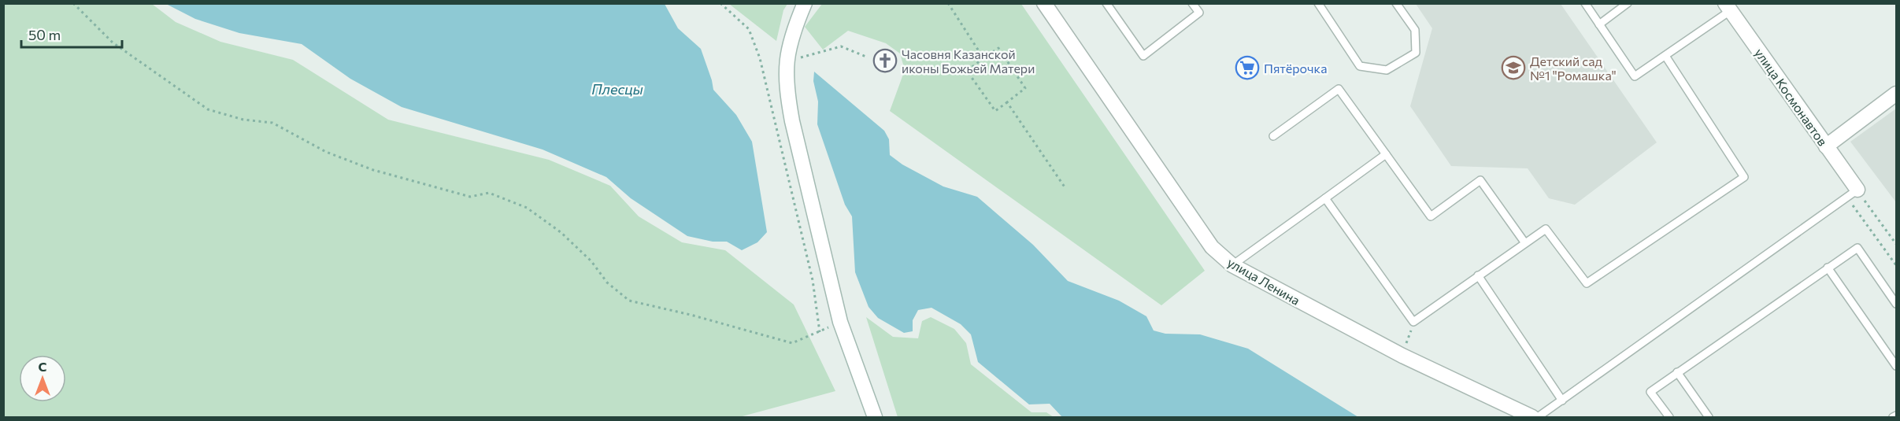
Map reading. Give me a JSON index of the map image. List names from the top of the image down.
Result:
{
  "streets": {
    "street": ["улица Космонавтов", "улица Ленина"]
  },
  "water": ["Плесцы"],
  "places": {
    "church": ["Часовня Казанской иконы Божьей Матери"],
    "supermarket": ["Пятёрочка"],
    "school or university": ["Детский сад №1 \"Ромашка\""]
  },
  "scale_bar": "50 m",
  "north": "top"
}
